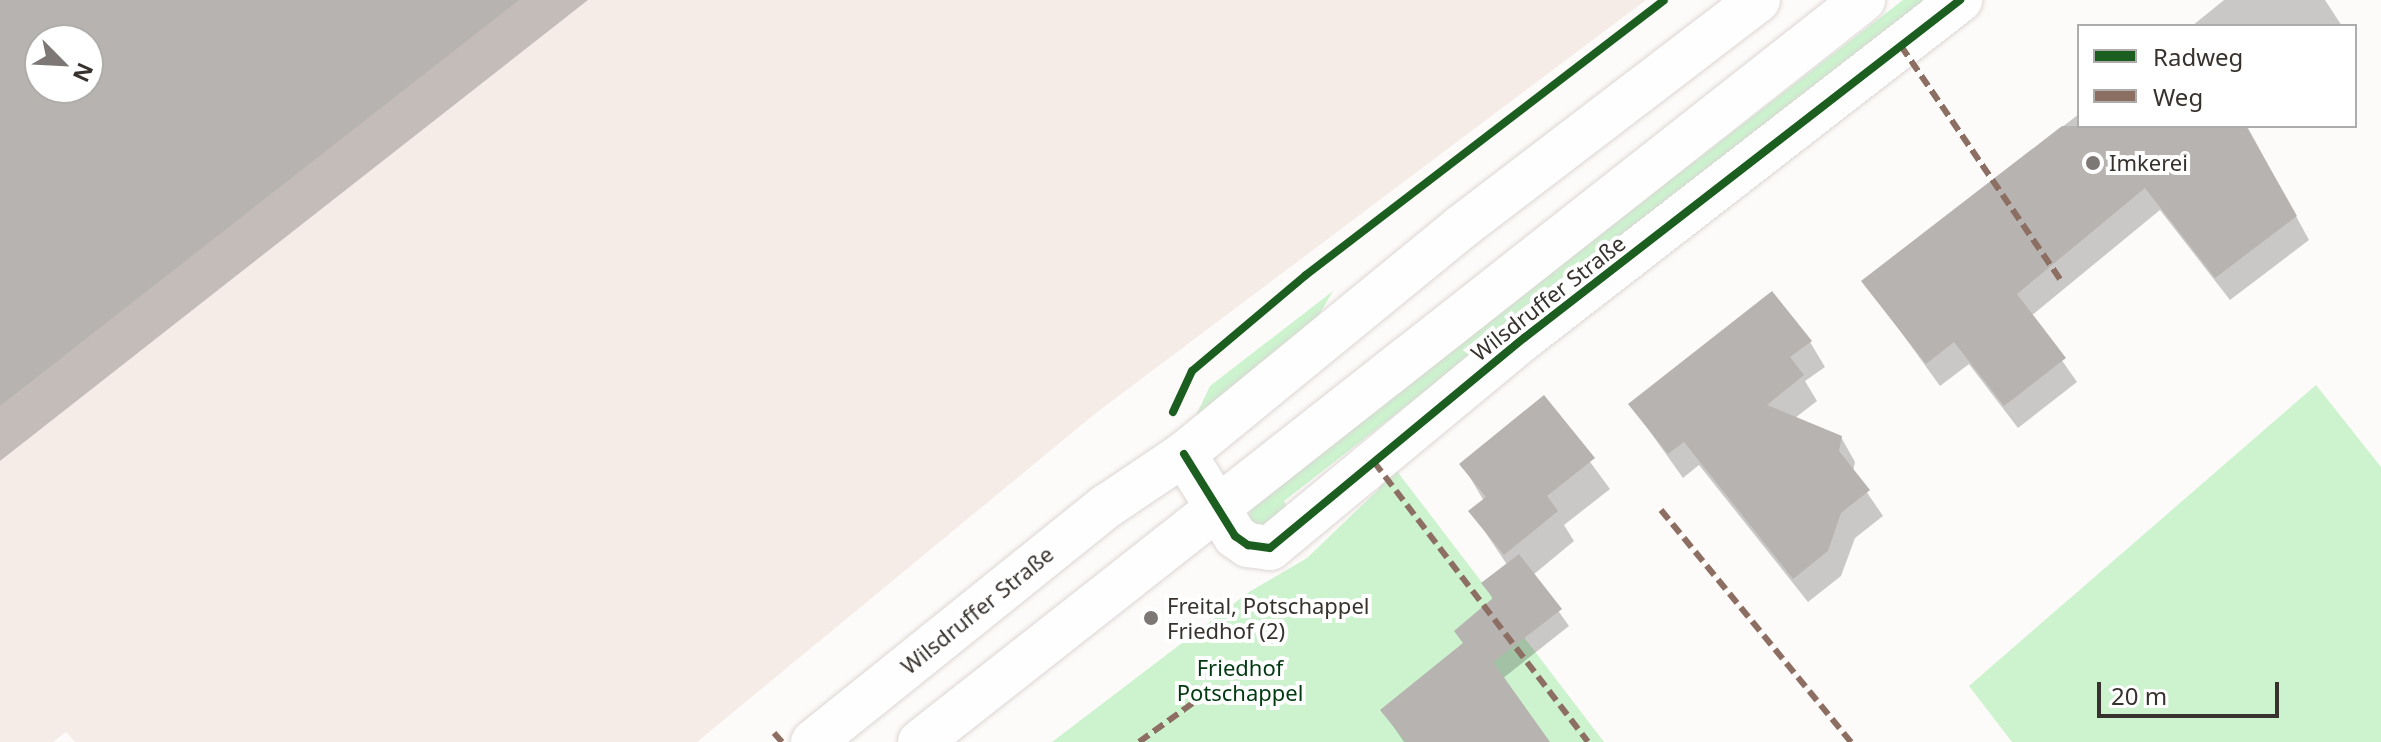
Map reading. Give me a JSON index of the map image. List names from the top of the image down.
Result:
{
  "streets": {
    "main road": ["Wilsdruffer Straße"]
  },
  "parks": ["Friedhof Potschappel"],
  "places": ["Imkerei", "Freital, Potschappel Friedhof (2)"],
  "legend": ["Radweg", "Weg"],
  "scale_bar": "20 m",
  "north": "bottom right"
}
